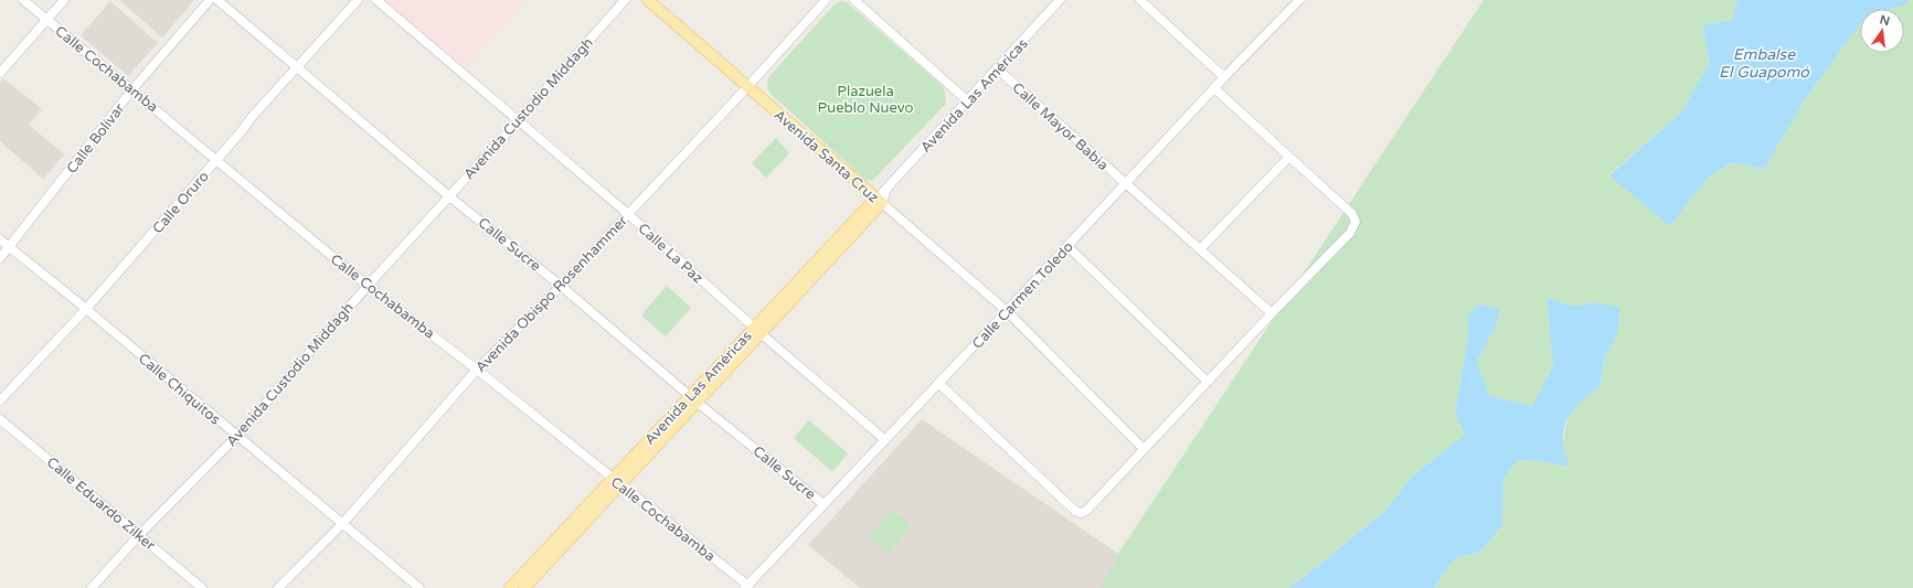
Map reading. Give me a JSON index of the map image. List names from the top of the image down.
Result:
{
  "streets": {
    "main road": ["Avenida Las Américas", "Avenida Santa Cruz"],
    "street": [
      "Calle Cochabamba",
      "Avenida Custodio Middagh",
      "Calle Mayor Babia",
      "Calle Bolívar",
      "Calle Oruro",
      "Calle Sucre",
      "Calle La Paz",
      "Avenida Obispo Rosenhammer",
      "Calle Carmen Toledo",
      "Calle Chiquitos",
      "Calle Eduardo Zilker"
    ]
  },
  "crossings": [
    ["Calle Cochabamba", "Avenida Las Américas"],
    ["Calle Cochabamba", "Avenida Custodio Middagh"],
    ["Calle Cochabamba", "Calle Bolívar"],
    ["Calle Cochabamba", "Calle Oruro"],
    ["Calle Cochabamba", "Avenida Obispo Rosenhammer"],
    ["Calle Cochabamba", "Calle Carmen Toledo"],
    ["Avenida Las Américas", "Calle Mayor Babia"],
    ["Avenida Las Américas", "Avenida Santa Cruz"],
    ["Avenida Las Américas", "Calle Sucre"],
    ["Avenida Las Américas", "Calle La Paz"],
    ["Avenida Custodio Middagh", "Calle Sucre"],
    ["Avenida Custodio Middagh", "Calle La Paz"],
    ["Avenida Custodio Middagh", "Calle Chiquitos"],
    ["Avenida Custodio Middagh", "Calle Eduardo Zilker"],
    ["Calle Mayor Babia", "Calle Carmen Toledo"],
    ["Calle Bolívar", "Calle Chiquitos"],
    ["Avenida Santa Cruz", "Avenida Obispo Rosenhammer"],
    ["Avenida Santa Cruz", "Calle Carmen Toledo"],
    ["Calle Oruro", "Calle Sucre"],
    ["Calle Oruro", "Calle Chiquitos"],
    ["Calle Sucre", "Avenida Obispo Rosenhammer"],
    ["Calle Sucre", "Calle Carmen Toledo"],
    ["Calle La Paz", "Avenida Obispo Rosenhammer"],
    ["Calle La Paz", "Calle Carmen Toledo"],
    ["Avenida Obispo Rosenhammer", "Calle Chiquitos"]
  ],
  "water": ["Embalse El Guapomó"],
  "parks": ["Plazuela Pueblo Nuevo"],
  "north": "top"
}
